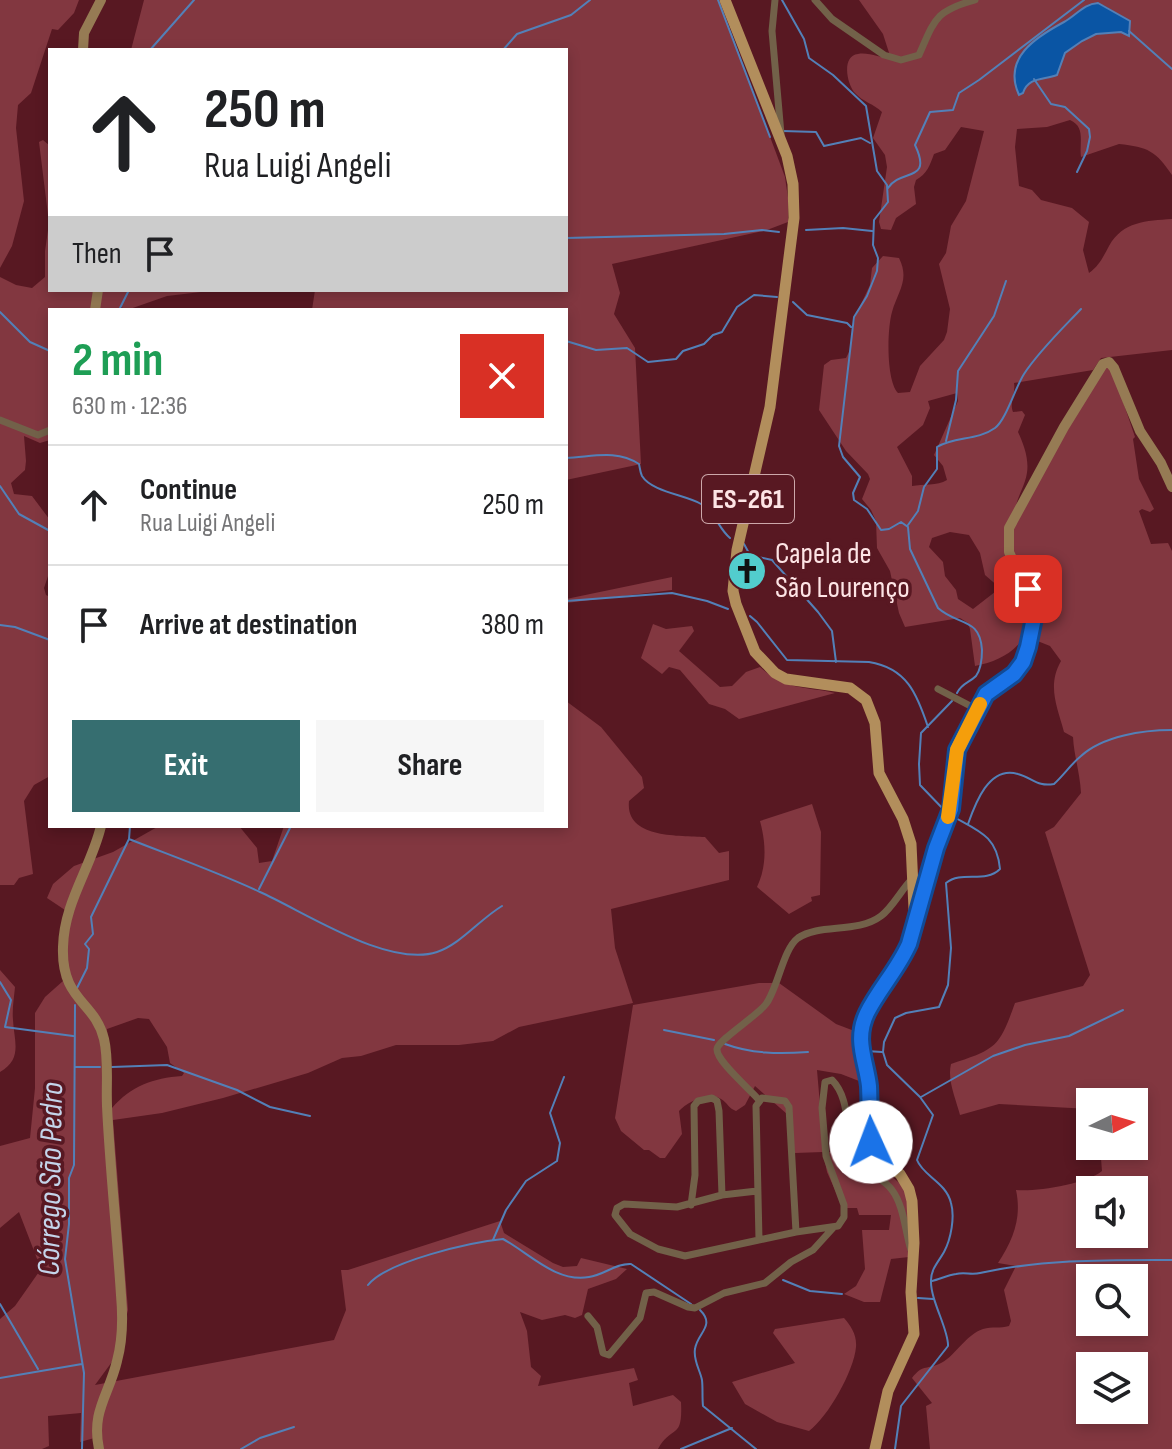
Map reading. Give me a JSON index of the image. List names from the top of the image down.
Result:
{
  "streets": {
    "main road": ["ES-261"]
  },
  "water": ["Córrego São Pedro"],
  "places": {
    "church": ["Capela de São Lourenço"]
  },
  "north": "right",
  "page": {
    "turn": ["250 m", "Rua Luigi Angeli"],
    "then": "Then",
    "heading": ["2 min", "630 m · 12:36"],
    "list": [
      {
        "name": "Continue",
        "note": "Rua Luigi Angeli",
        "value": "250 m"
      },
      {
        "name": "Arrive at destination",
        "value": "380 m"
      }
    ],
    "buttons": ["Exit", "Share"]
  }
}
